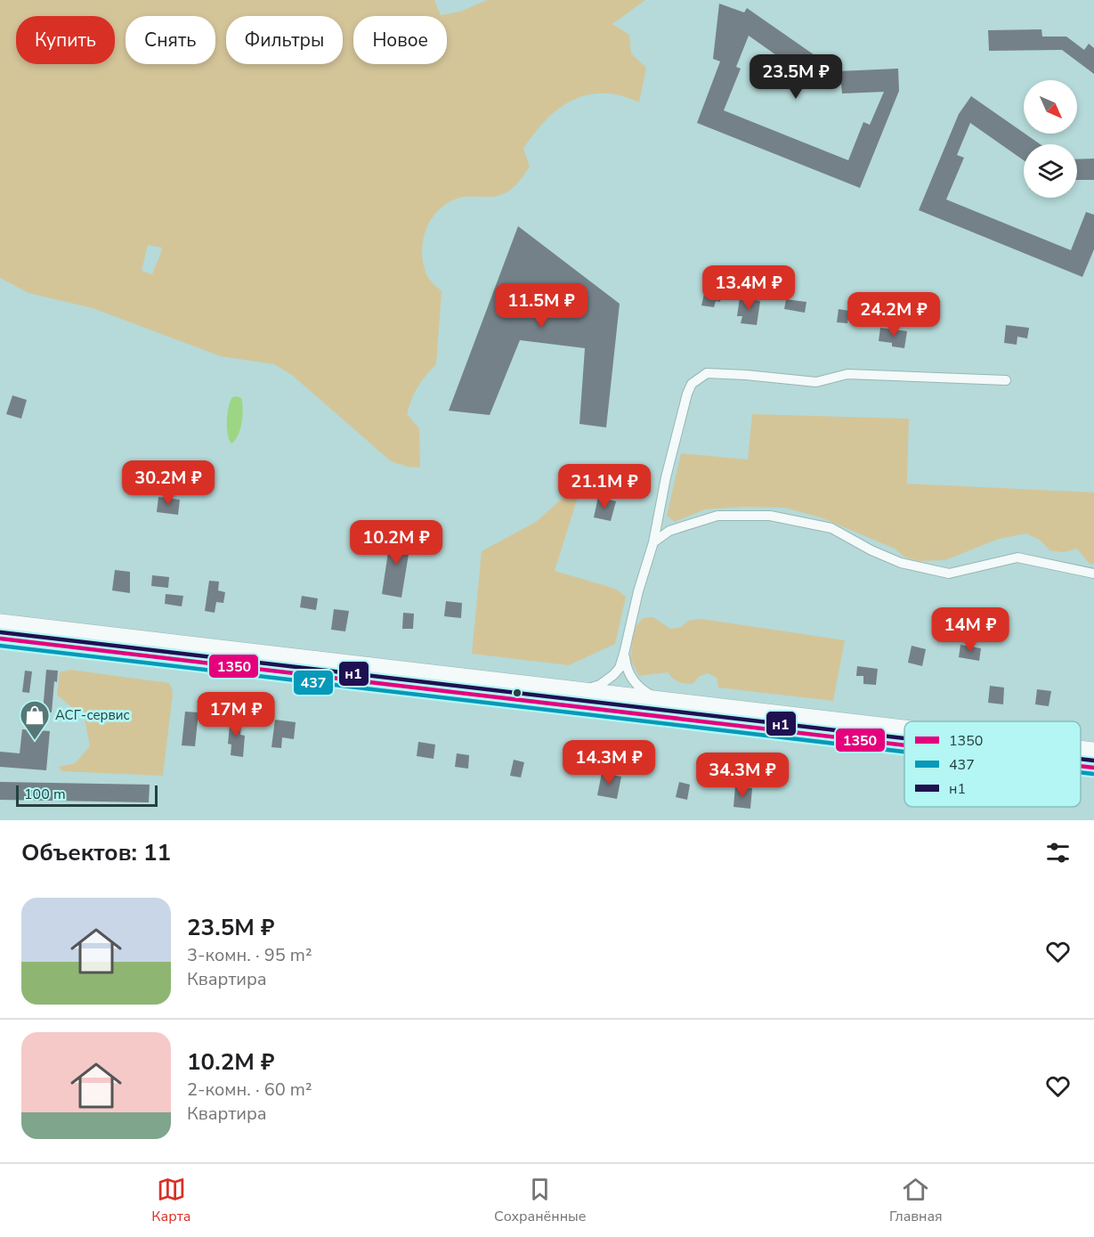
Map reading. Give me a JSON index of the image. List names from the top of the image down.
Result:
{
  "places": {
    "shop": ["АСГ-сервис"]
  },
  "lines": ["transit line н1", "transit line 1350", "transit line 437"],
  "legend": ["1350", "437", "н1"],
  "scale_bar": "100 m",
  "north": "bottom right",
  "page": {
    "chip": [
      "Купить",
      "Снять",
      "Фильтры",
      "Новое"
    ],
    "price": [
      "23.5M ₽",
      "13.4M ₽",
      "11.5M ₽",
      "24.2M ₽",
      "30.2M ₽",
      "21.1M ₽",
      "10.2M ₽",
      "14M ₽",
      "17M ₽",
      "14.3M ₽",
      "34.3M ₽"
    ],
    "scale": "100 m",
    "heading": "Объектов: 11",
    "list": [
      {
        "name": "23.5M ₽",
        "note": "3-комн. · 95 m² · Квартира"
      },
      {
        "name": "10.2M ₽",
        "note": "2-комн. · 60 m² · Квартира"
      }
    ],
    "tabs": ["Карта", "Сохранённые", "Главная"]
  }
}
